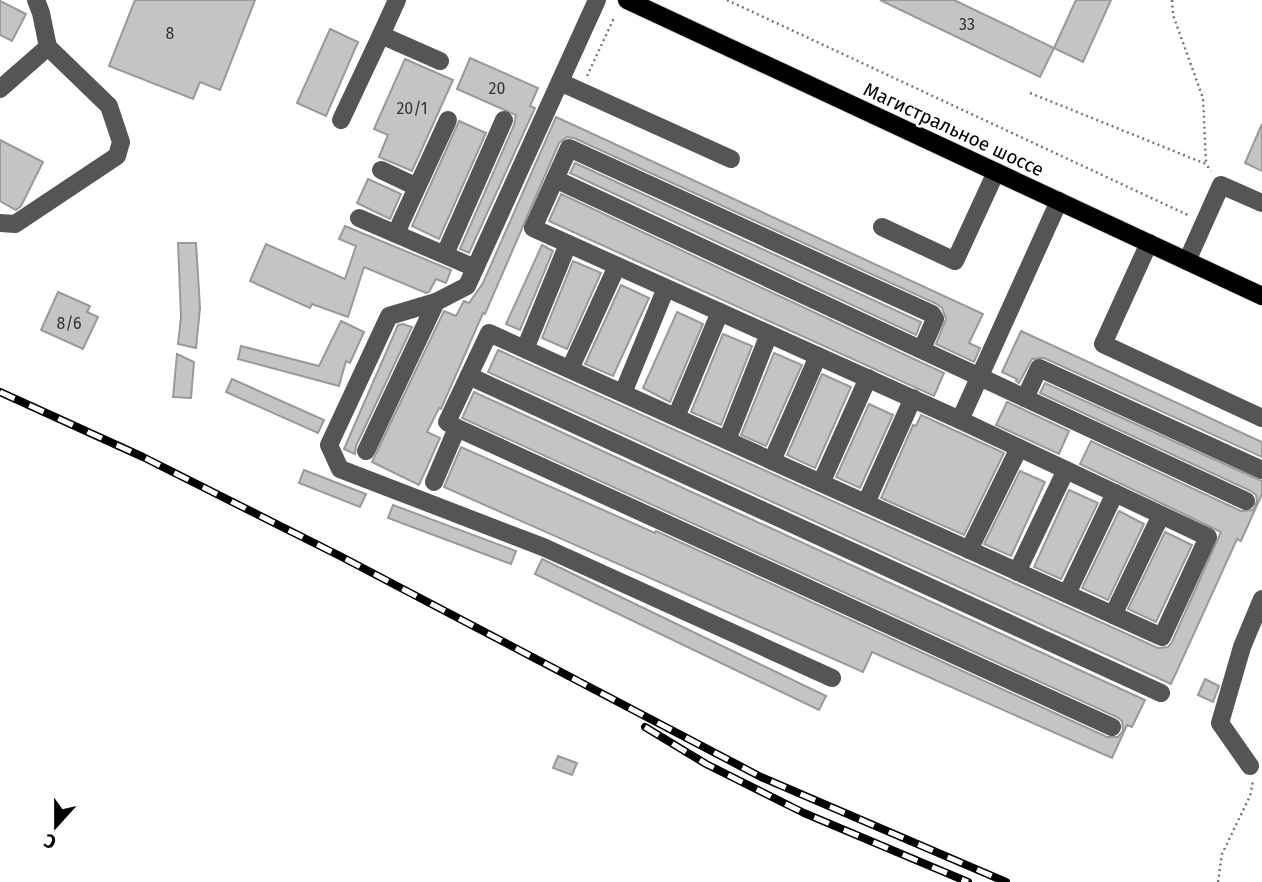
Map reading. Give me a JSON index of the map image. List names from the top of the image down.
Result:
{
  "streets": {
    "main road": ["Магистральное шоссе"]
  },
  "house_numbers": [
    "33",
    "8",
    "20",
    "20/1",
    "8/6"
  ],
  "north": "bottom"
}
